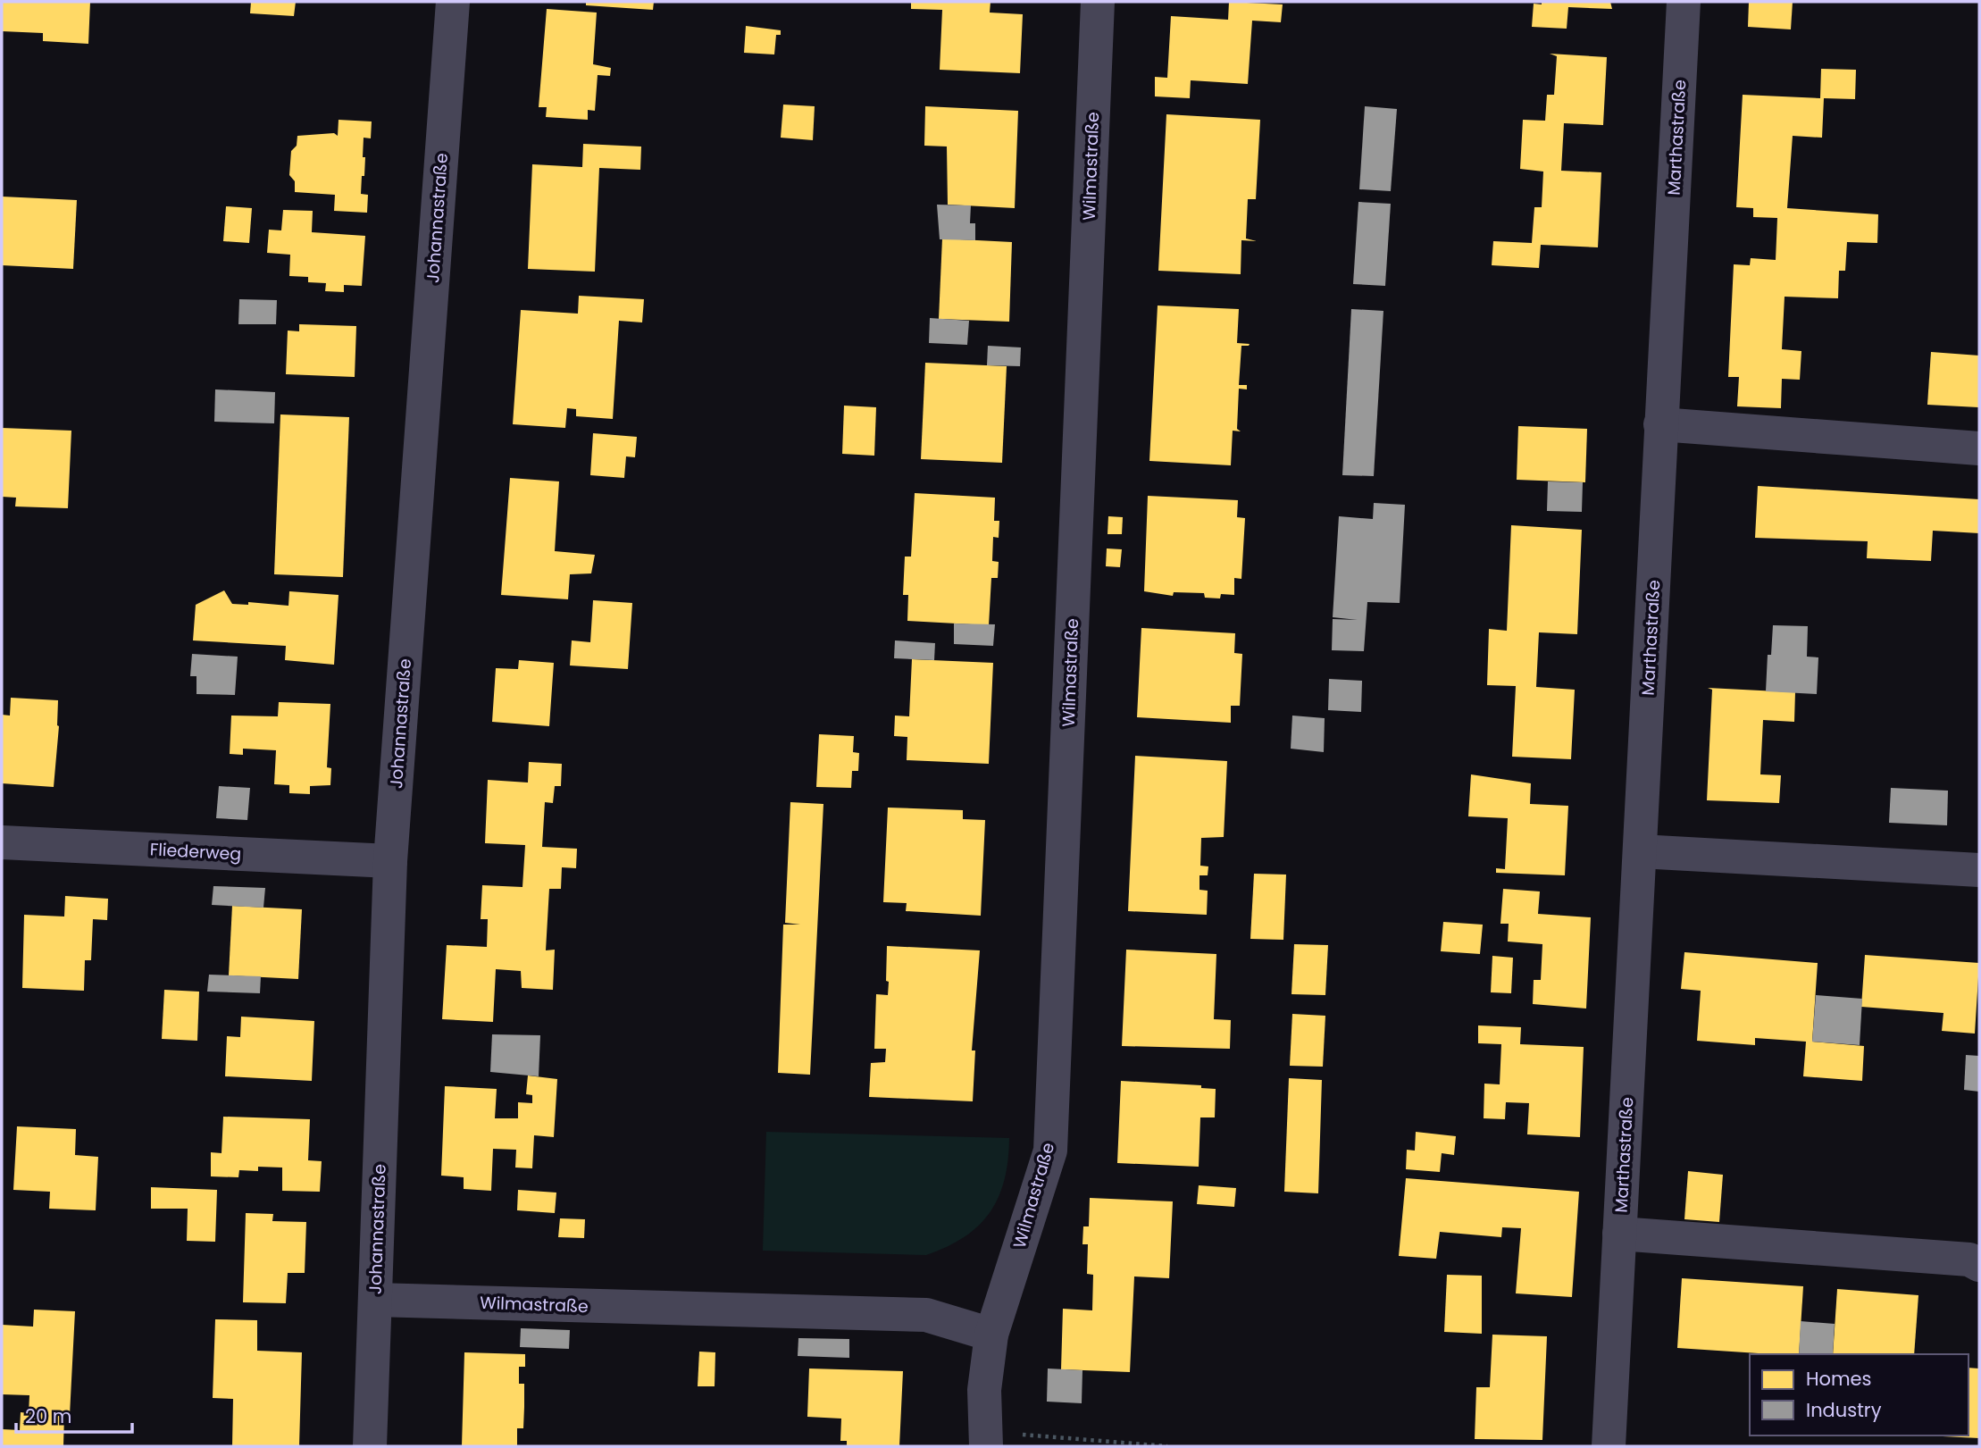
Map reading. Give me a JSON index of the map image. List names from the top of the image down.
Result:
{
  "streets": {
    "street": [
      "Marthastraße",
      "Wilmastraße",
      "Johannastraße",
      "Fliederweg"
    ]
  },
  "crossings": [
    ["Wilmastraße", "Johannastraße"],
    ["Johannastraße", "Fliederweg"]
  ],
  "legend": ["Homes", "Industry"],
  "scale_bar": "20 m"
}
